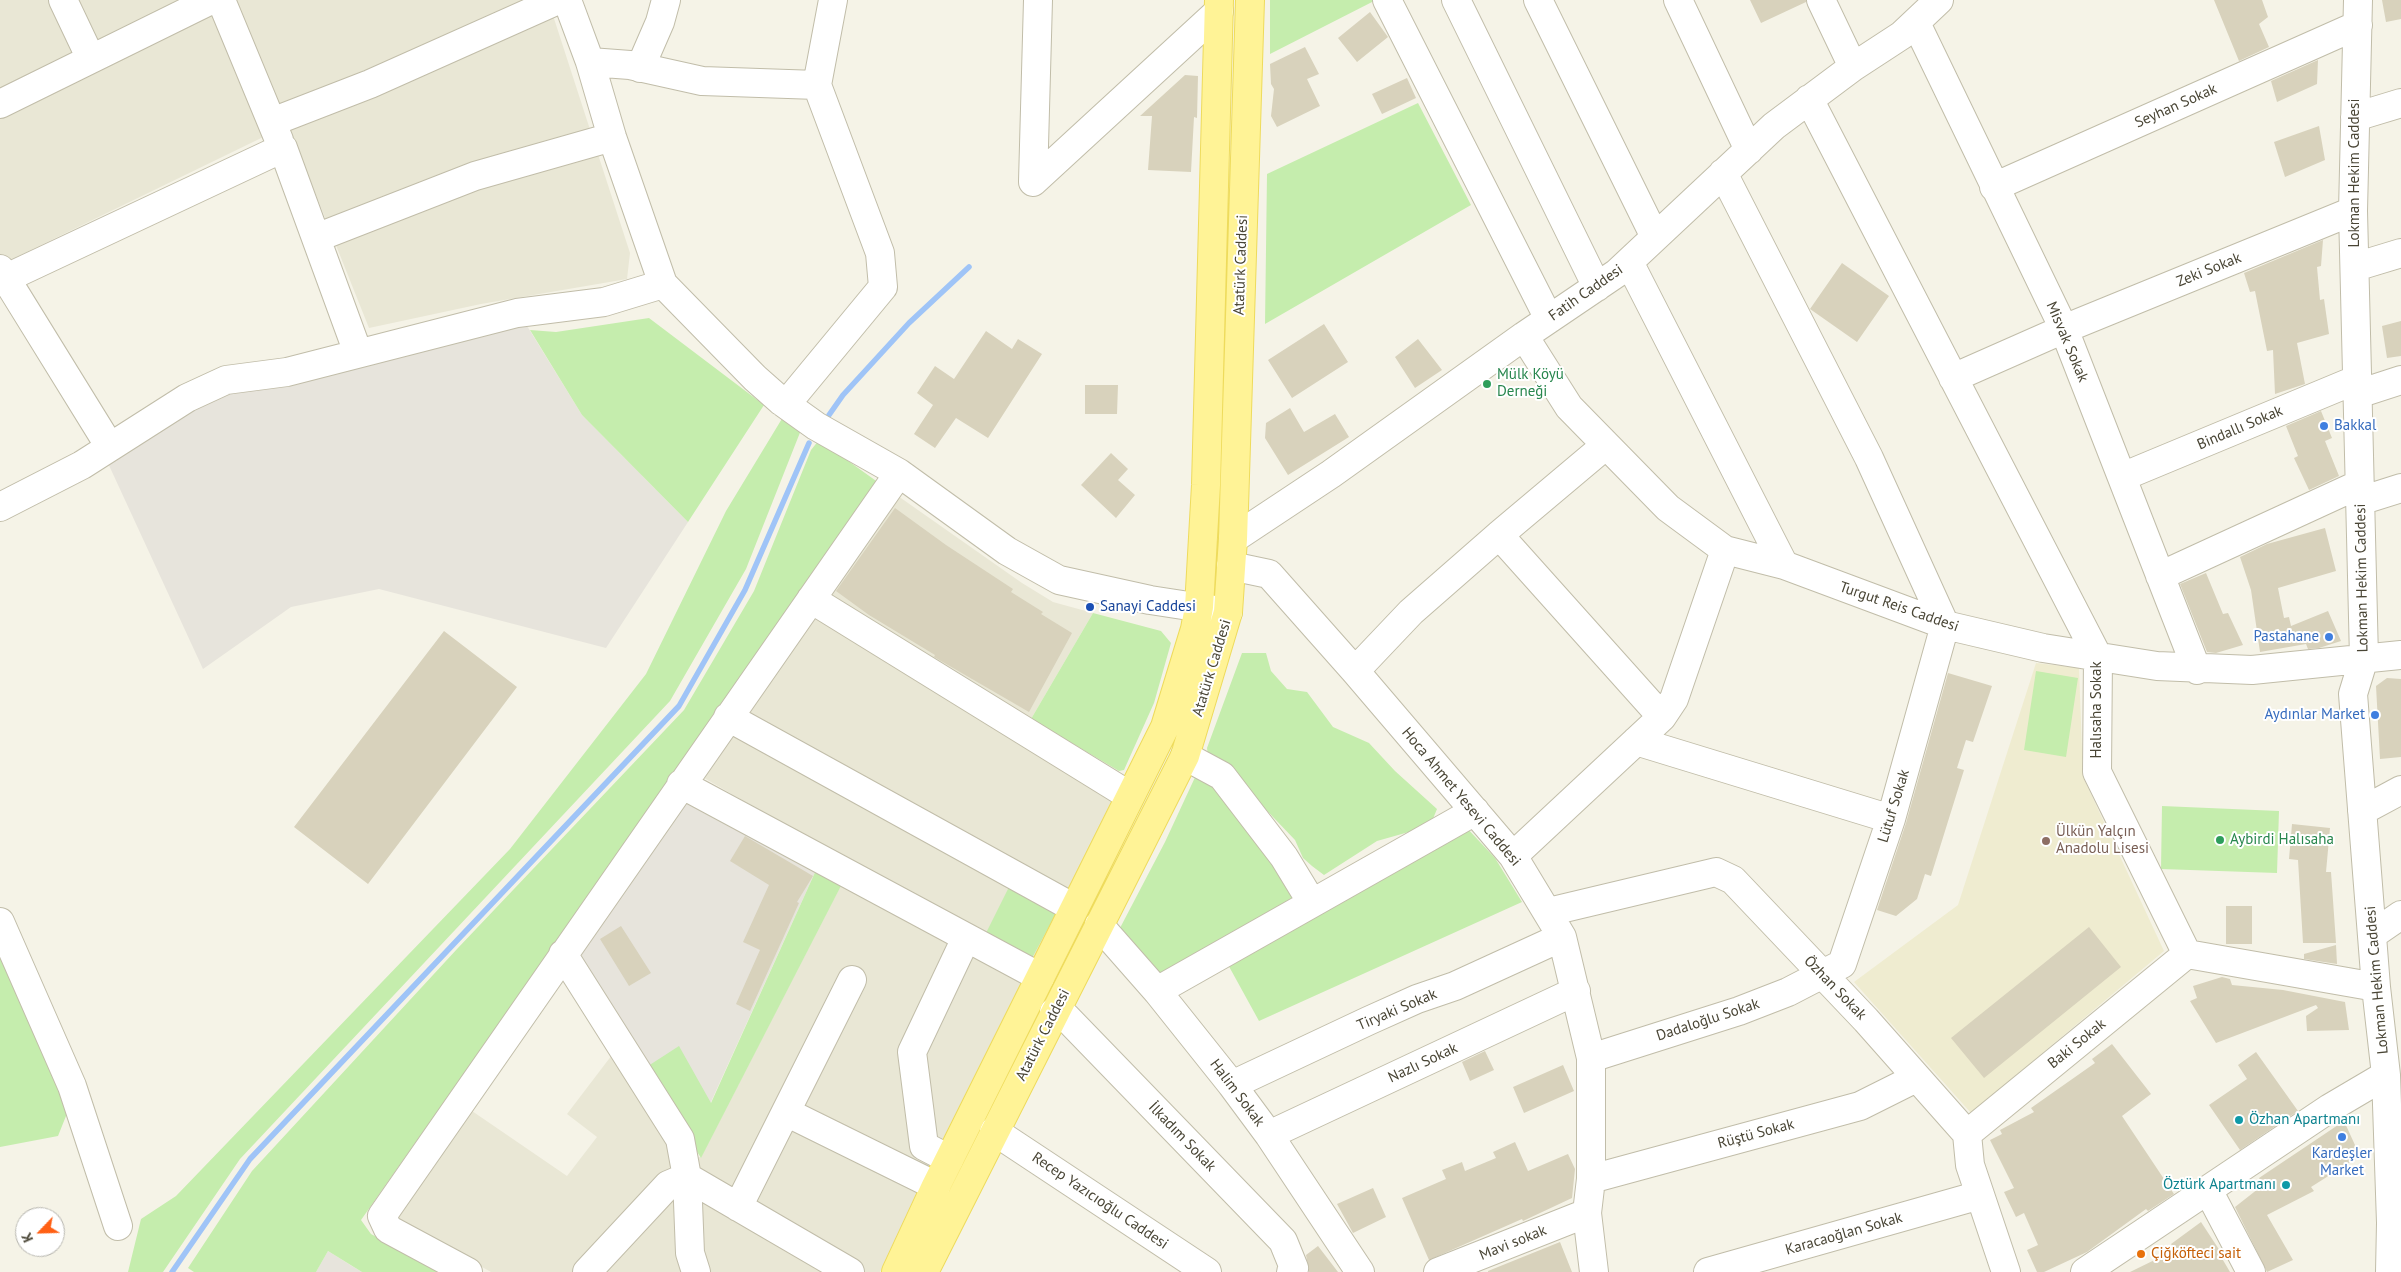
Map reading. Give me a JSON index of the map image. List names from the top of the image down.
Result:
{
  "streets": {
    "main road": ["Atatürk Caddesi"],
    "street": [
      "Seyhan Sokak",
      "Lokman Hekim Caddesi",
      "Zeki Sokak",
      "Fatih Caddesi",
      "Misvak Sokak",
      "Bindallı Sokak",
      "Turgut Reis Caddesi",
      "Halısaha Sokak",
      "Hoca Ahmet Yesevi Caddesi",
      "Lütuf Sokak",
      "Özhan Sokak",
      "Tiryaki Sokak",
      "Dadaloğlu Sokak",
      "Baki Sokak",
      "Nazlı Sokak",
      "Halim Sokak",
      "Rüştü Sokak",
      "İlkadım Sokak",
      "Recep Yazıcıoğlu Caddesi",
      "Karacaoğlan Sokak",
      "Mavi sokak"
    ]
  },
  "crossings": [
    ["Seyhan Sokak", "Lokman Hekim Caddesi"],
    ["Seyhan Sokak", "Misvak Sokak"],
    ["Lokman Hekim Caddesi", "Zeki Sokak"],
    ["Lokman Hekim Caddesi", "Bindallı Sokak"],
    ["Lokman Hekim Caddesi", "Turgut Reis Caddesi"],
    ["Atatürk Caddesi", "Fatih Caddesi"],
    ["Atatürk Caddesi", "Hoca Ahmet Yesevi Caddesi"],
    ["Atatürk Caddesi", "Halim Sokak"],
    ["Atatürk Caddesi", "İlkadım Sokak"],
    ["Atatürk Caddesi", "Recep Yazıcıoğlu Caddesi"],
    ["Zeki Sokak", "Misvak Sokak"],
    ["Zeki Sokak", "Halısaha Sokak"],
    ["Fatih Caddesi", "Misvak Sokak"],
    ["Fatih Caddesi", "Turgut Reis Caddesi"],
    ["Fatih Caddesi", "Halısaha Sokak"],
    ["Misvak Sokak", "Bindallı Sokak"],
    ["Misvak Sokak", "Turgut Reis Caddesi"],
    ["Turgut Reis Caddesi", "Halısaha Sokak"],
    ["Turgut Reis Caddesi", "Lütuf Sokak"],
    ["Halısaha Sokak", "Baki Sokak"],
    ["Hoca Ahmet Yesevi Caddesi", "Özhan Sokak"],
    ["Hoca Ahmet Yesevi Caddesi", "Tiryaki Sokak"],
    ["Hoca Ahmet Yesevi Caddesi", "Dadaloğlu Sokak"],
    ["Hoca Ahmet Yesevi Caddesi", "Nazlı Sokak"],
    ["Hoca Ahmet Yesevi Caddesi", "Rüştü Sokak"],
    ["Hoca Ahmet Yesevi Caddesi", "Mavi sokak"],
    ["Lütuf Sokak", "Özhan Sokak"],
    ["Lütuf Sokak", "Dadaloğlu Sokak"],
    ["Özhan Sokak", "Dadaloğlu Sokak"],
    ["Özhan Sokak", "Baki Sokak"],
    ["Özhan Sokak", "Rüştü Sokak"],
    ["Tiryaki Sokak", "Halim Sokak"],
    ["Nazlı Sokak", "Halim Sokak"]
  ],
  "places": [
    "Mülk Köyü Derneği",
    "Bakkal",
    "Sanayi Caddesi",
    "Pastahane",
    "Aydınlar Market",
    "Aybirdi Halısaha",
    "Ülkün Yalçın Anadolu Lisesi",
    "Özhan Apartmanı",
    "Kardeşler Market",
    "Öztürk Apartmanı",
    "Çiğköfteci sait"
  ],
  "north": "bottom left"
}
